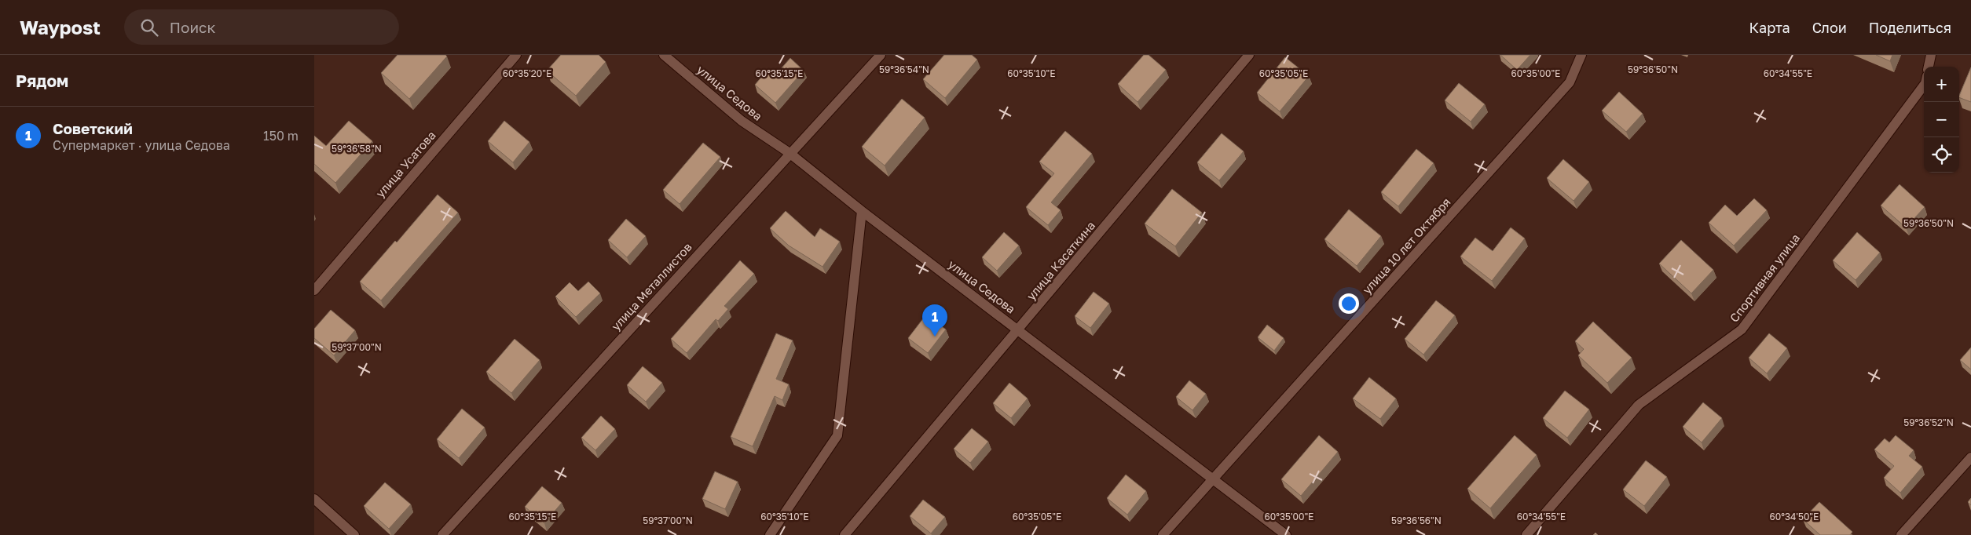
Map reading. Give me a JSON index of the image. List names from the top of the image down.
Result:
{
  "streets": {
    "street": [
      "улица Седова",
      "улица Усатова",
      "улица 10 лет Октября",
      "улица Касаткина",
      "Спортивная улица",
      "улица Металлистов"
    ]
  },
  "crossings": [
    ["улица Седова", "улица 10 лет Октября"],
    ["улица Седова", "улица Касаткина"],
    ["улица Седова", "улица Металлистов"]
  ],
  "page": {
    "header": "Waypost",
    "search": "Поиск",
    "nav": ["Карта", "Слои", "Поделиться"],
    "heading": "Рядом",
    "map_buttons": ["+", "−"],
    "list": [
      {
        "mark": "1",
        "name": "Советский",
        "note": "Супермаркет · улица Седова",
        "value": "150 m"
      }
    ],
    "pins": "1"
  },
  "coordinates": [
    "59°36'50\"N",
    "59°36'54\"N",
    "60°35'20\"E",
    "60°35'15\"E",
    "60°35'10\"E",
    "60°35'05\"E",
    "60°35'00\"E",
    "60°34'55\"E",
    "59°36'58\"N",
    "59°37'00\"N",
    "59°36'52\"N",
    "60°34'50\"E",
    "59°36'56\"N"
  ]
}
